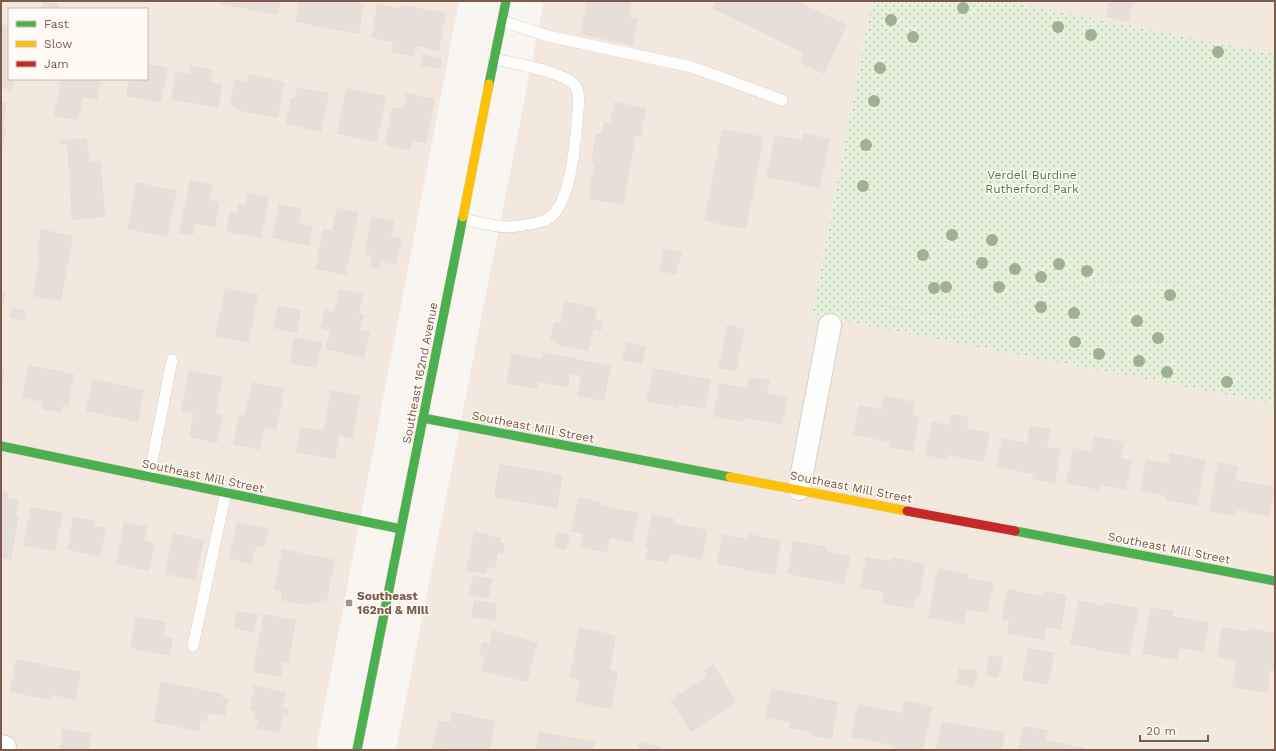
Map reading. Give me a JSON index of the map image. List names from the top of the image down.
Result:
{
  "streets": {
    "street": ["Southeast 162nd Avenue", "Southeast Mill Street"]
  },
  "crossings": [
    ["Southeast 162nd Avenue", "Southeast Mill Street"]
  ],
  "parks": ["Verdell Burdine Rutherford Park"],
  "places": {
    "transit": ["Southeast 162nd & Mill"]
  },
  "legend": ["Fast", "Slow", "Jam"],
  "scale_bar": "20 m"
}
